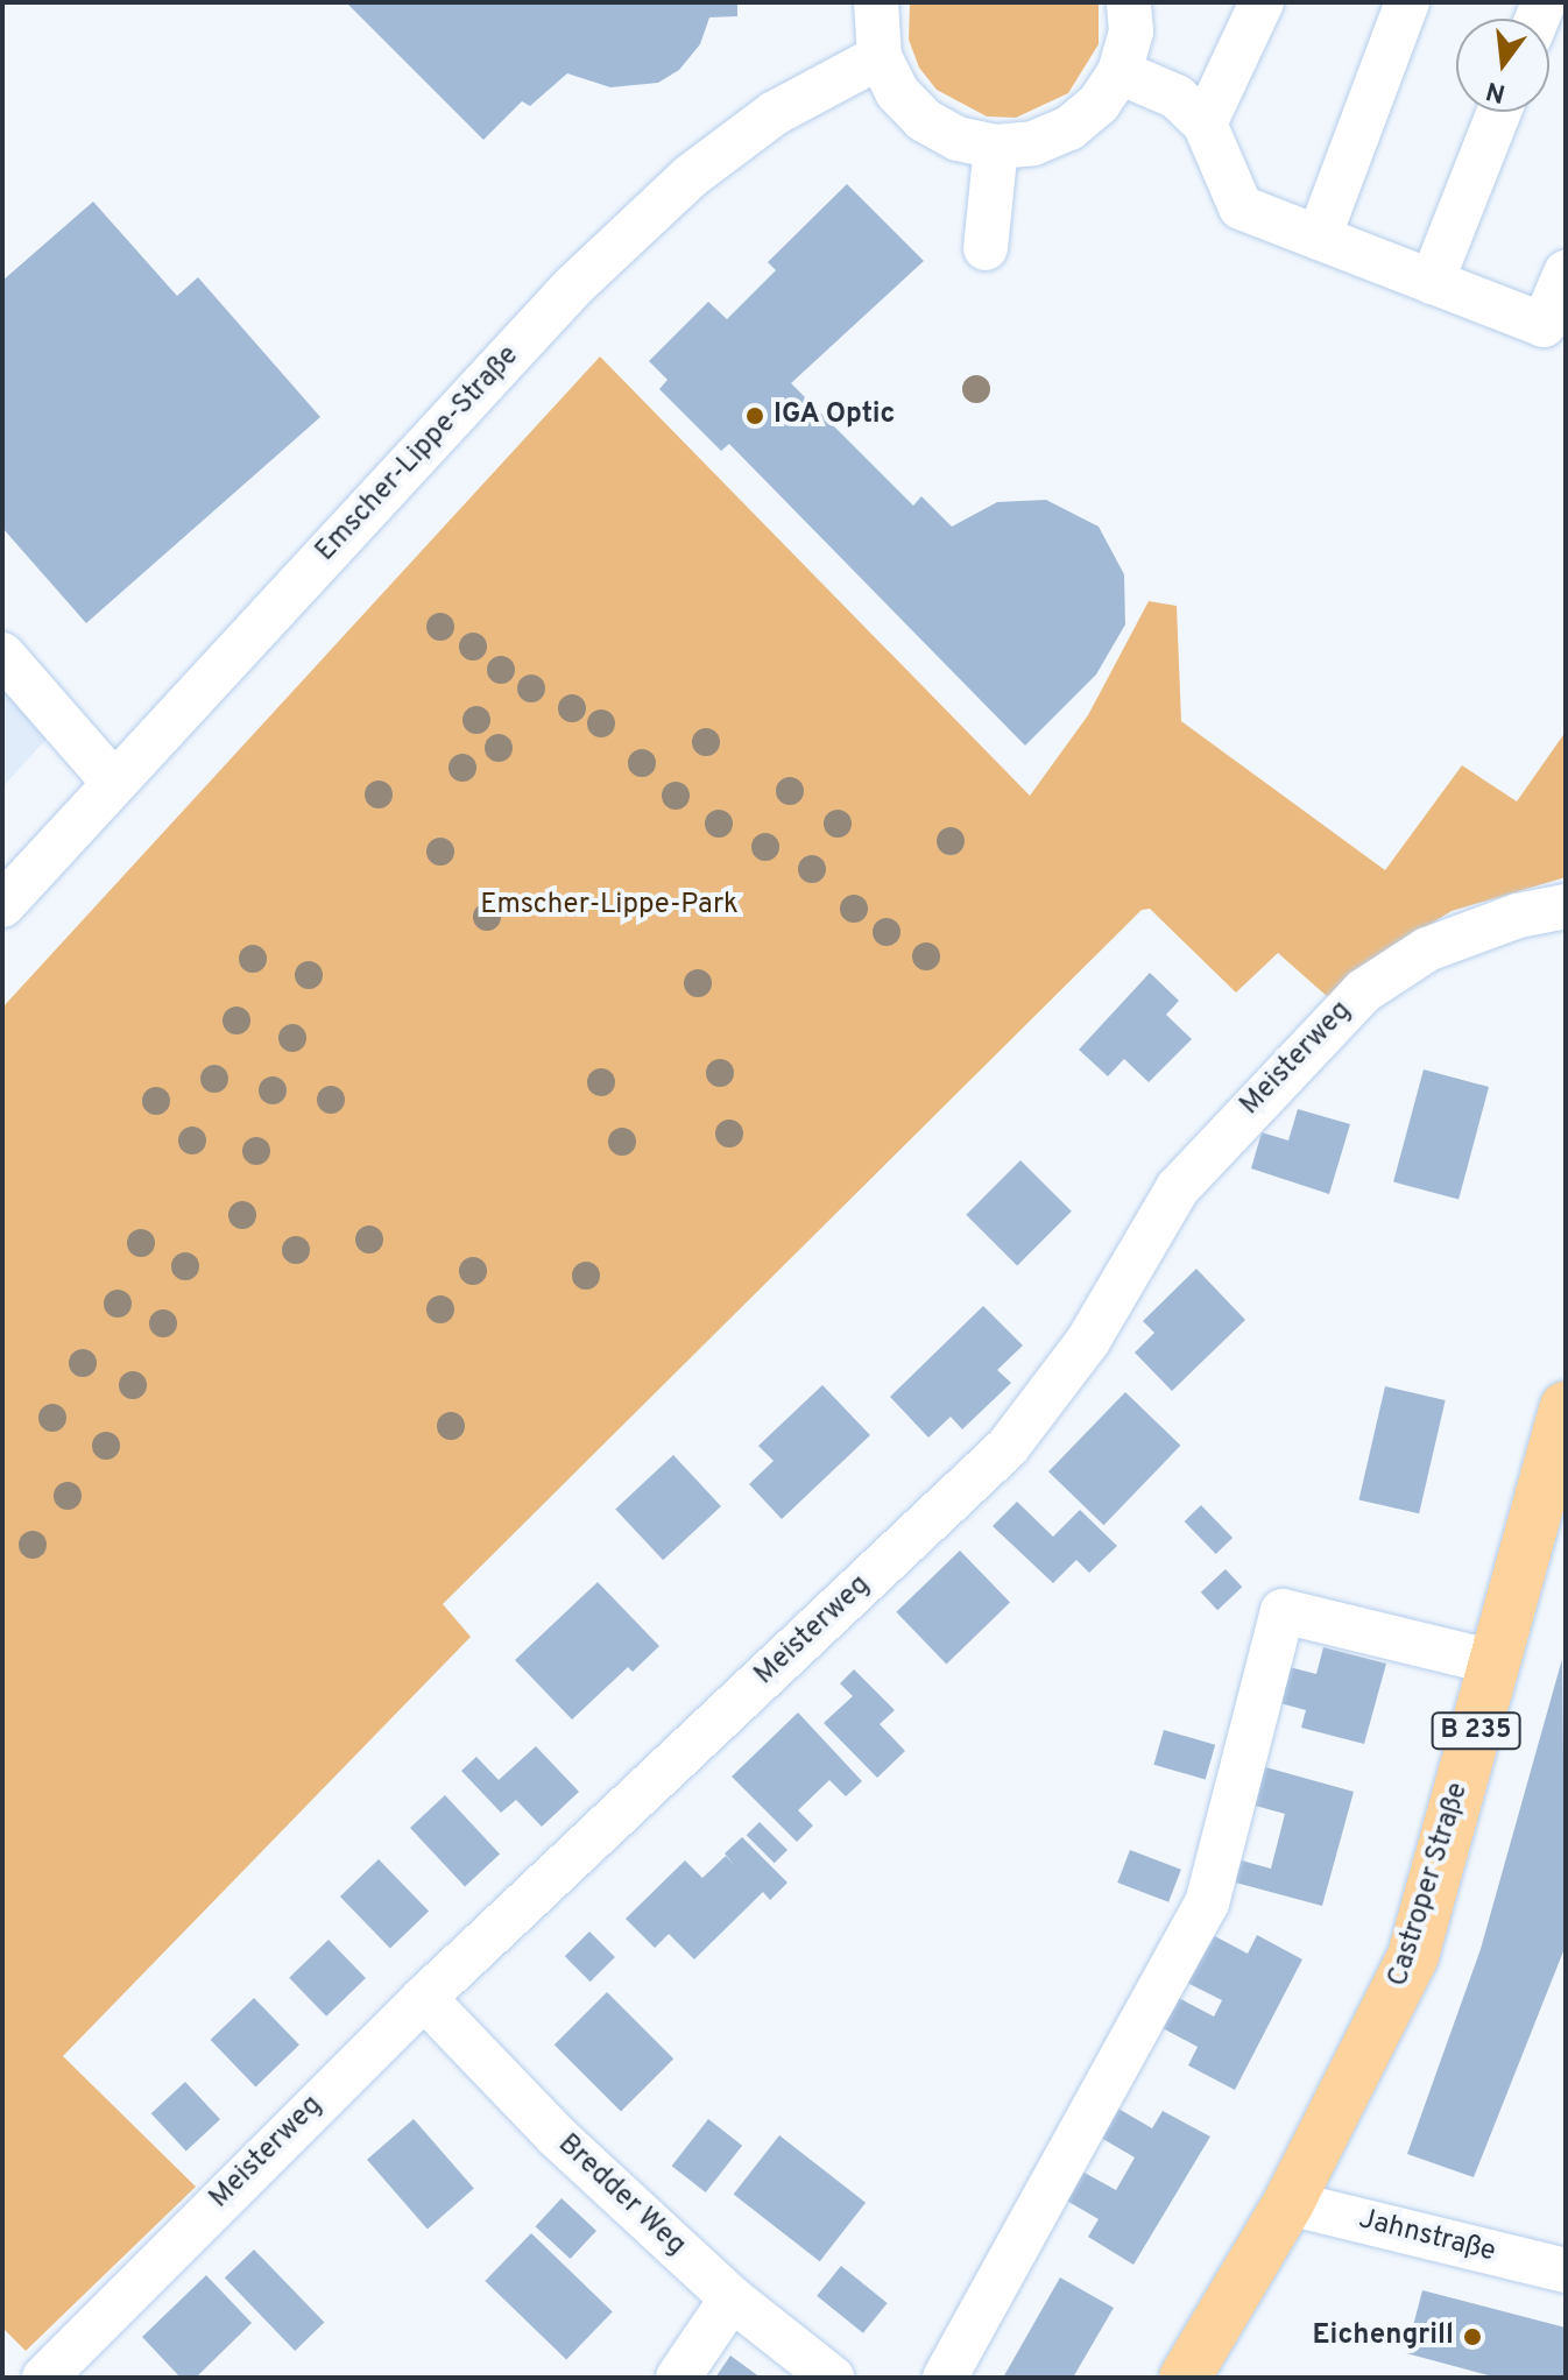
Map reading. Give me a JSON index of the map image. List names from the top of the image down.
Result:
{
  "streets": {
    "main road": ["B 235", "Castroper Straße"],
    "street": [
      "Emscher-Lippe-Straße",
      "Meisterweg",
      "Bredder Weg",
      "Jahnstraße"
    ]
  },
  "crossings": [
    ["Meisterweg", "Bredder Weg"],
    ["Castroper Straße", "Jahnstraße"]
  ],
  "parks": ["Emscher-Lippe-Park"],
  "places": ["IGA Optic", "Eichengrill"],
  "north": "bottom"
}
